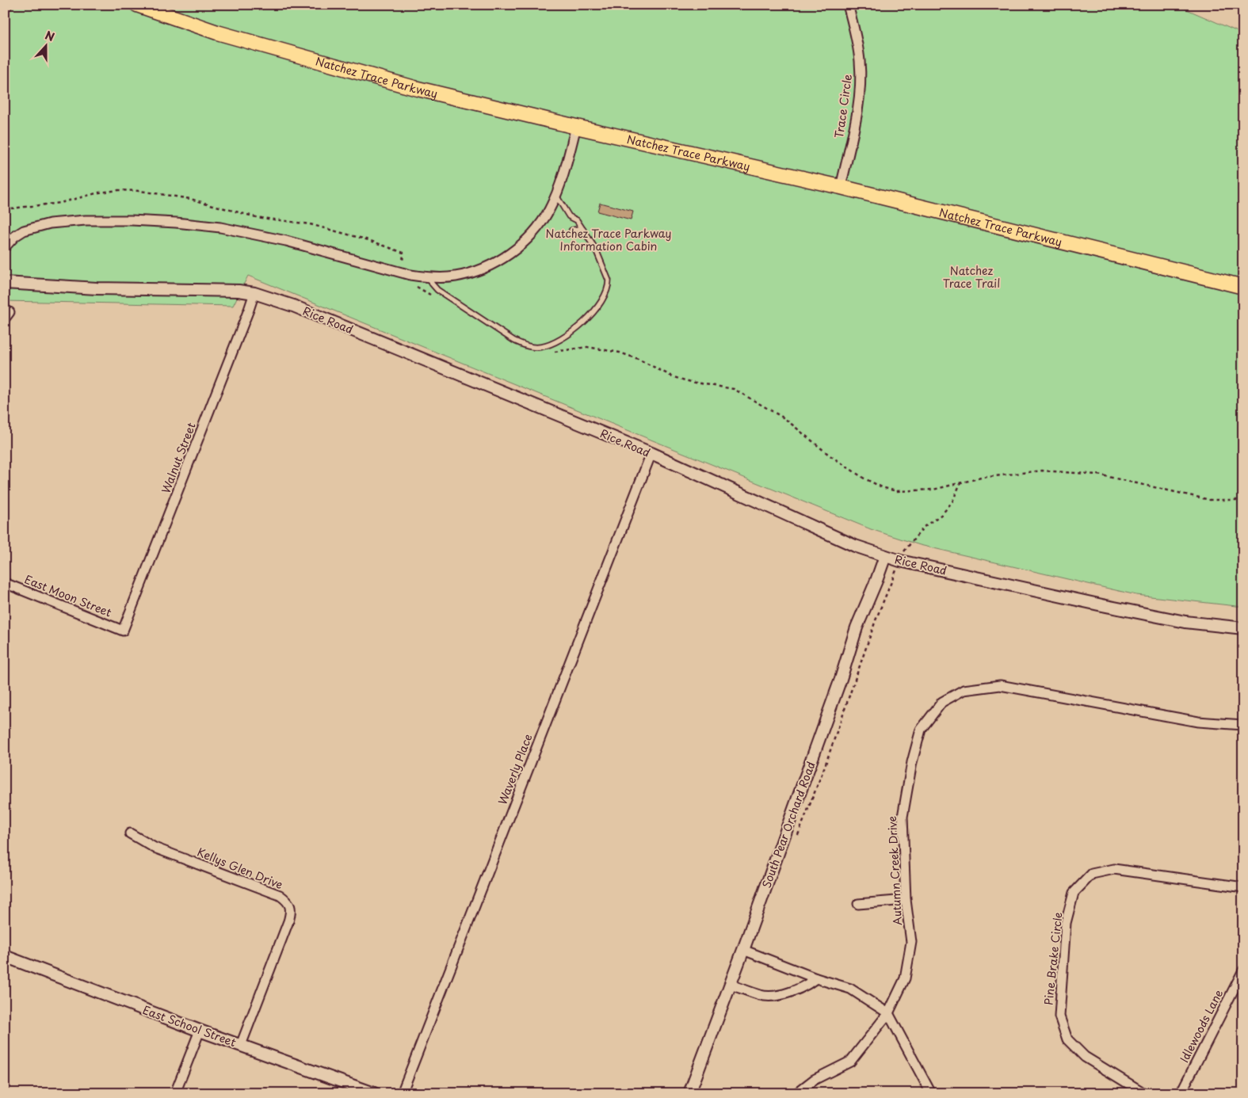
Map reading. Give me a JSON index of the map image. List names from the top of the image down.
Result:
{
  "streets": {
    "main road": ["Natchez Trace Parkway"],
    "street": [
      "Trace Circle",
      "Rice Road",
      "Walnut Street",
      "East Moon Street",
      "Waverly Place",
      "South Pear Orchard Road",
      "Kellys Glen Drive",
      "Autumn Creek Drive",
      "Pine Brake Circle",
      "East School Street",
      "Idlewoods Lane"
    ]
  },
  "crossings": [
    ["Natchez Trace Parkway", "Trace Circle"],
    ["Rice Road", "Walnut Street"],
    ["Rice Road", "Waverly Place"],
    ["Rice Road", "South Pear Orchard Road"],
    ["Walnut Street", "East Moon Street"],
    ["Kellys Glen Drive", "East School Street"]
  ],
  "parks": ["Natchez Trace Parkway Information Cabin", "Natchez Trace Trail"],
  "north": "top"
}
